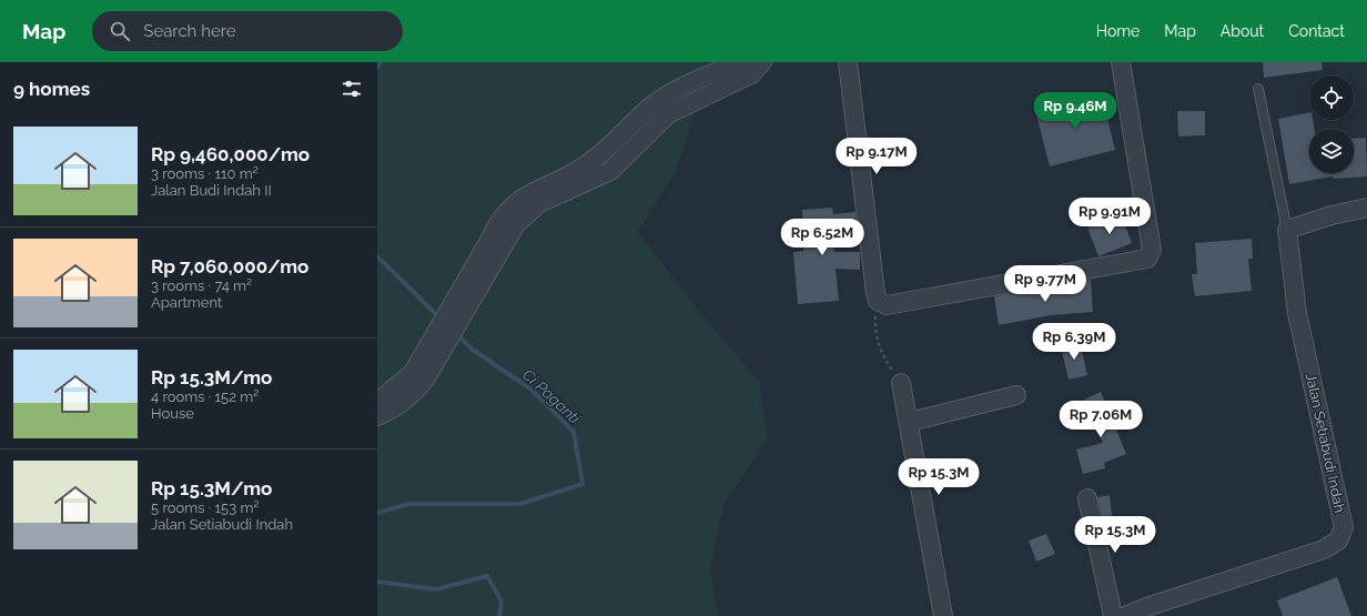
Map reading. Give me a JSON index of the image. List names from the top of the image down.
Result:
{
  "streets": {
    "street": ["Jalan Setiabudi Indah"]
  },
  "water": ["Ci Paganti"],
  "page": {
    "header": "Map",
    "search": "Search here",
    "nav": [
      "Home",
      "Map",
      "About",
      "Contact"
    ],
    "heading": "9 homes",
    "price": [
      "Rp 9.46M",
      "Rp 9.17M",
      "Rp 9.91M",
      "Rp 6.52M",
      "Rp 9.77M",
      "Rp 6.39M",
      "Rp 7.06M",
      "Rp 15.3M",
      "Rp 15.3M"
    ],
    "list": [
      {
        "name": "Rp 9,460,000/mo",
        "note": "3 rooms · 110 m² · Jalan Budi Indah II"
      },
      {
        "name": "Rp 7,060,000/mo",
        "note": "3 rooms · 74 m² · Apartment"
      },
      {
        "name": "Rp 15.3M/mo",
        "note": "4 rooms · 152 m² · House"
      },
      {
        "name": "Rp 15.3M/mo",
        "note": "5 rooms · 153 m² · Jalan Setiabudi Indah"
      }
    ]
  }
}
